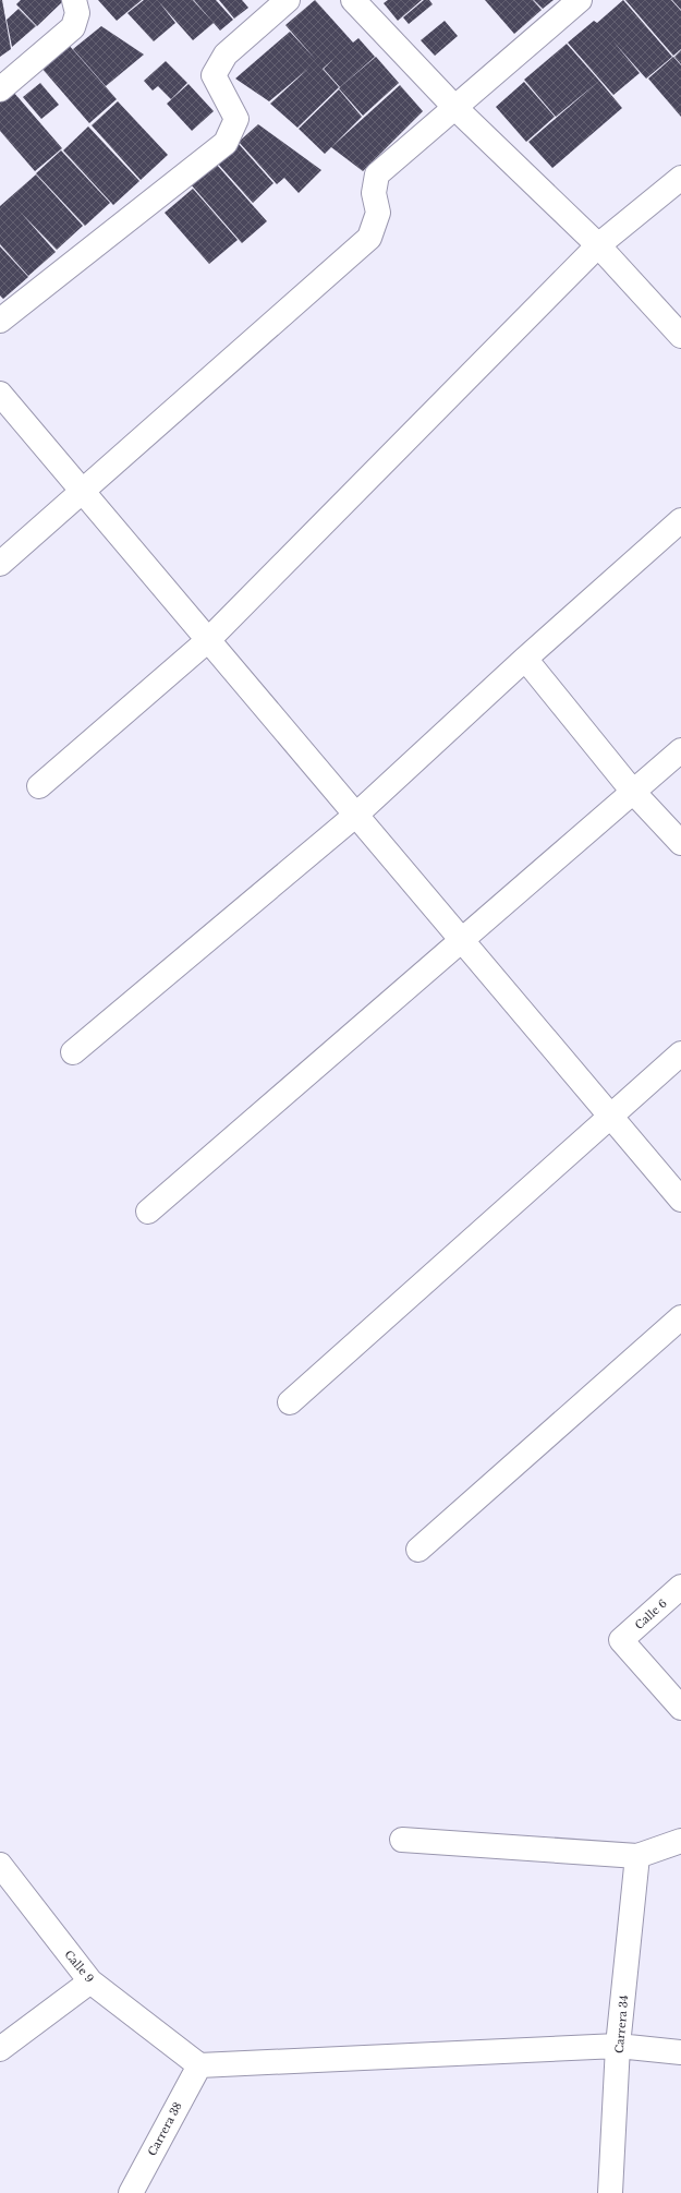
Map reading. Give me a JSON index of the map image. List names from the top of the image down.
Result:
{
  "streets": {
    "street": [
      "Calle 6",
      "Calle 9",
      "Carrera 34",
      "Carrera 38"
    ]
  },
  "crossings": [
    ["Calle 9", "Carrera 38"]
  ]
}
